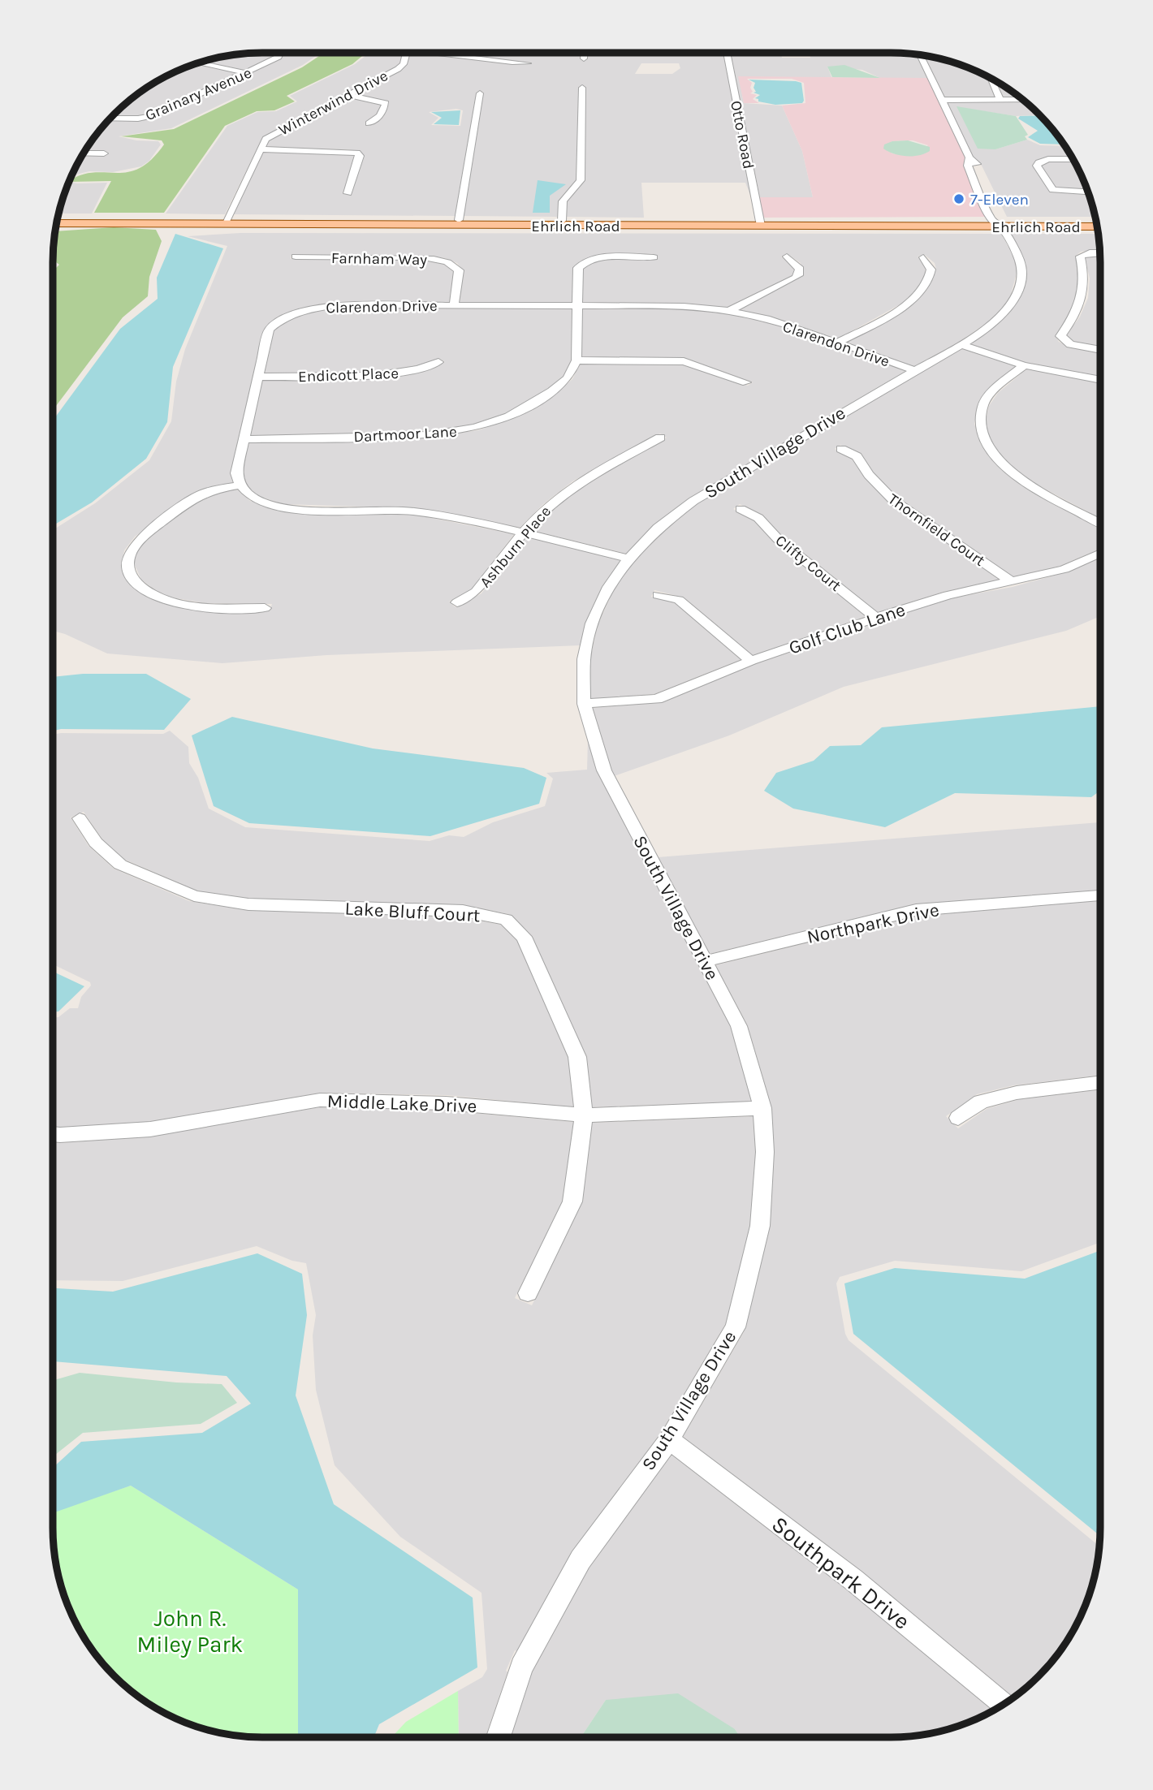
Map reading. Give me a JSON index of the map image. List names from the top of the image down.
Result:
{
  "streets": {
    "main road": ["Ehrlich Road"],
    "street": [
      "Grainary Avenue",
      "Winterwind Drive",
      "Otto Road",
      "Farnham Way",
      "Clarendon Drive",
      "Endicott Place",
      "Dartmoor Lane",
      "South Village Drive",
      "Thornfield Court",
      "Ashburn Place",
      "Clifty Court",
      "Golf Club Lane",
      "Lake Bluff Court",
      "Northpark Drive",
      "Middle Lake Drive",
      "Southpark Drive"
    ]
  },
  "crossings": [
    ["Winterwind Drive", "Ehrlich Road"],
    ["Otto Road", "Ehrlich Road"],
    ["Ehrlich Road", "South Village Drive"],
    ["Farnham Way", "Clarendon Drive"],
    ["Clarendon Drive", "Endicott Place"],
    ["Clarendon Drive", "Dartmoor Lane"],
    ["Clarendon Drive", "South Village Drive"],
    ["South Village Drive", "Golf Club Lane"],
    ["South Village Drive", "Northpark Drive"],
    ["South Village Drive", "Middle Lake Drive"],
    ["South Village Drive", "Southpark Drive"],
    ["Thornfield Court", "Golf Club Lane"],
    ["Clifty Court", "Golf Club Lane"],
    ["Lake Bluff Court", "Middle Lake Drive"]
  ],
  "parks": ["John R. Miley Park"],
  "places": ["7-Eleven"]
}
